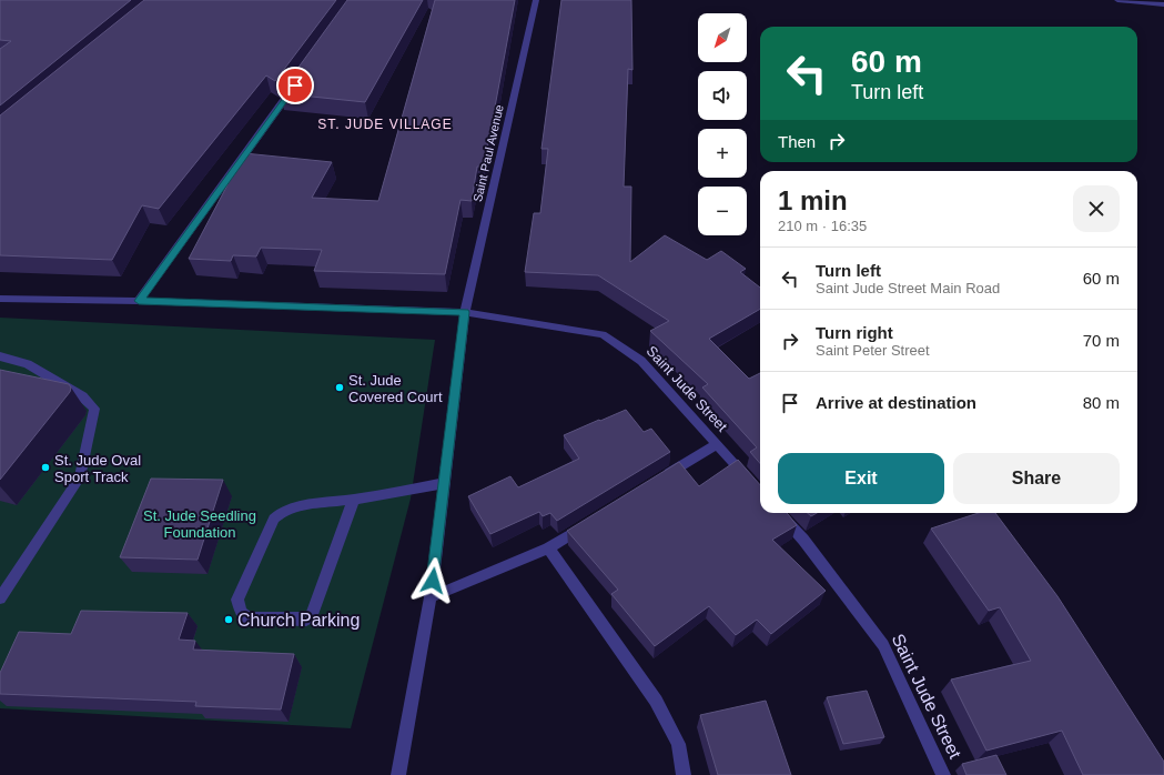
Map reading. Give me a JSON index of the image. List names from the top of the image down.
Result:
{
  "streets": {
    "street": ["Saint Paul Avenue", "Saint Jude Street"]
  },
  "crossings": [
    ["Saint Paul Avenue", "Saint Jude Street"]
  ],
  "districts": ["ST. JUDE VILLAGE"],
  "parks": ["St. Jude Seedling Foundation"],
  "places": ["St. Jude Covered Court", "St. Jude Oval Sport Track", "Church Parking"],
  "north": "bottom left",
  "page": {
    "map_buttons": ["+", "−"],
    "turn": ["60 m", "Turn left"],
    "then": "Then",
    "heading": ["1 min", "210 m · 16:35"],
    "list": [
      {
        "name": "Turn left",
        "note": "Saint Jude Street Main Road",
        "value": "60 m"
      },
      {
        "name": "Turn right",
        "note": "Saint Peter Street",
        "value": "70 m"
      },
      {
        "name": "Arrive at destination",
        "value": "80 m"
      }
    ],
    "buttons": ["Exit", "Share"]
  }
}
